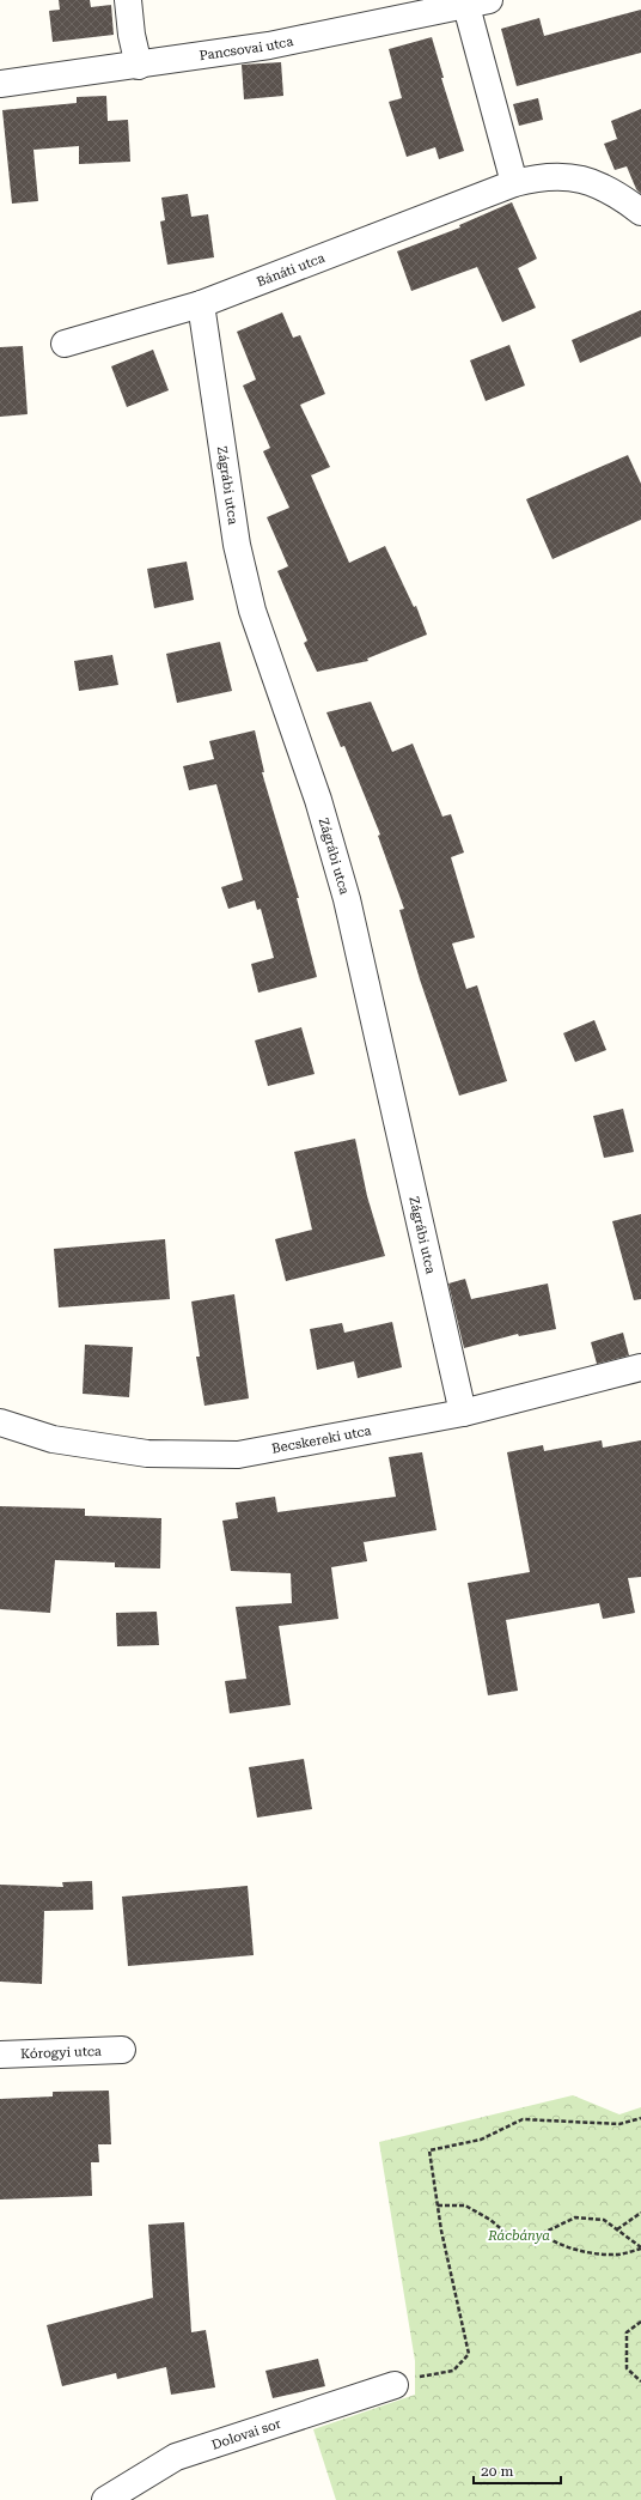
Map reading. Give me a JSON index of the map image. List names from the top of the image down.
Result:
{
  "streets": {
    "street": [
      "Pancsovai utca",
      "Bánáti utca",
      "Zágrábi utca",
      "Becskereki utca",
      "Kórogyi utca",
      "Dolovai sor"
    ]
  },
  "crossings": [
    ["Bánáti utca", "Zágrábi utca"],
    ["Zágrábi utca", "Becskereki utca"]
  ],
  "parks": ["Rácbánya"],
  "scale_bar": "20 m"
}
